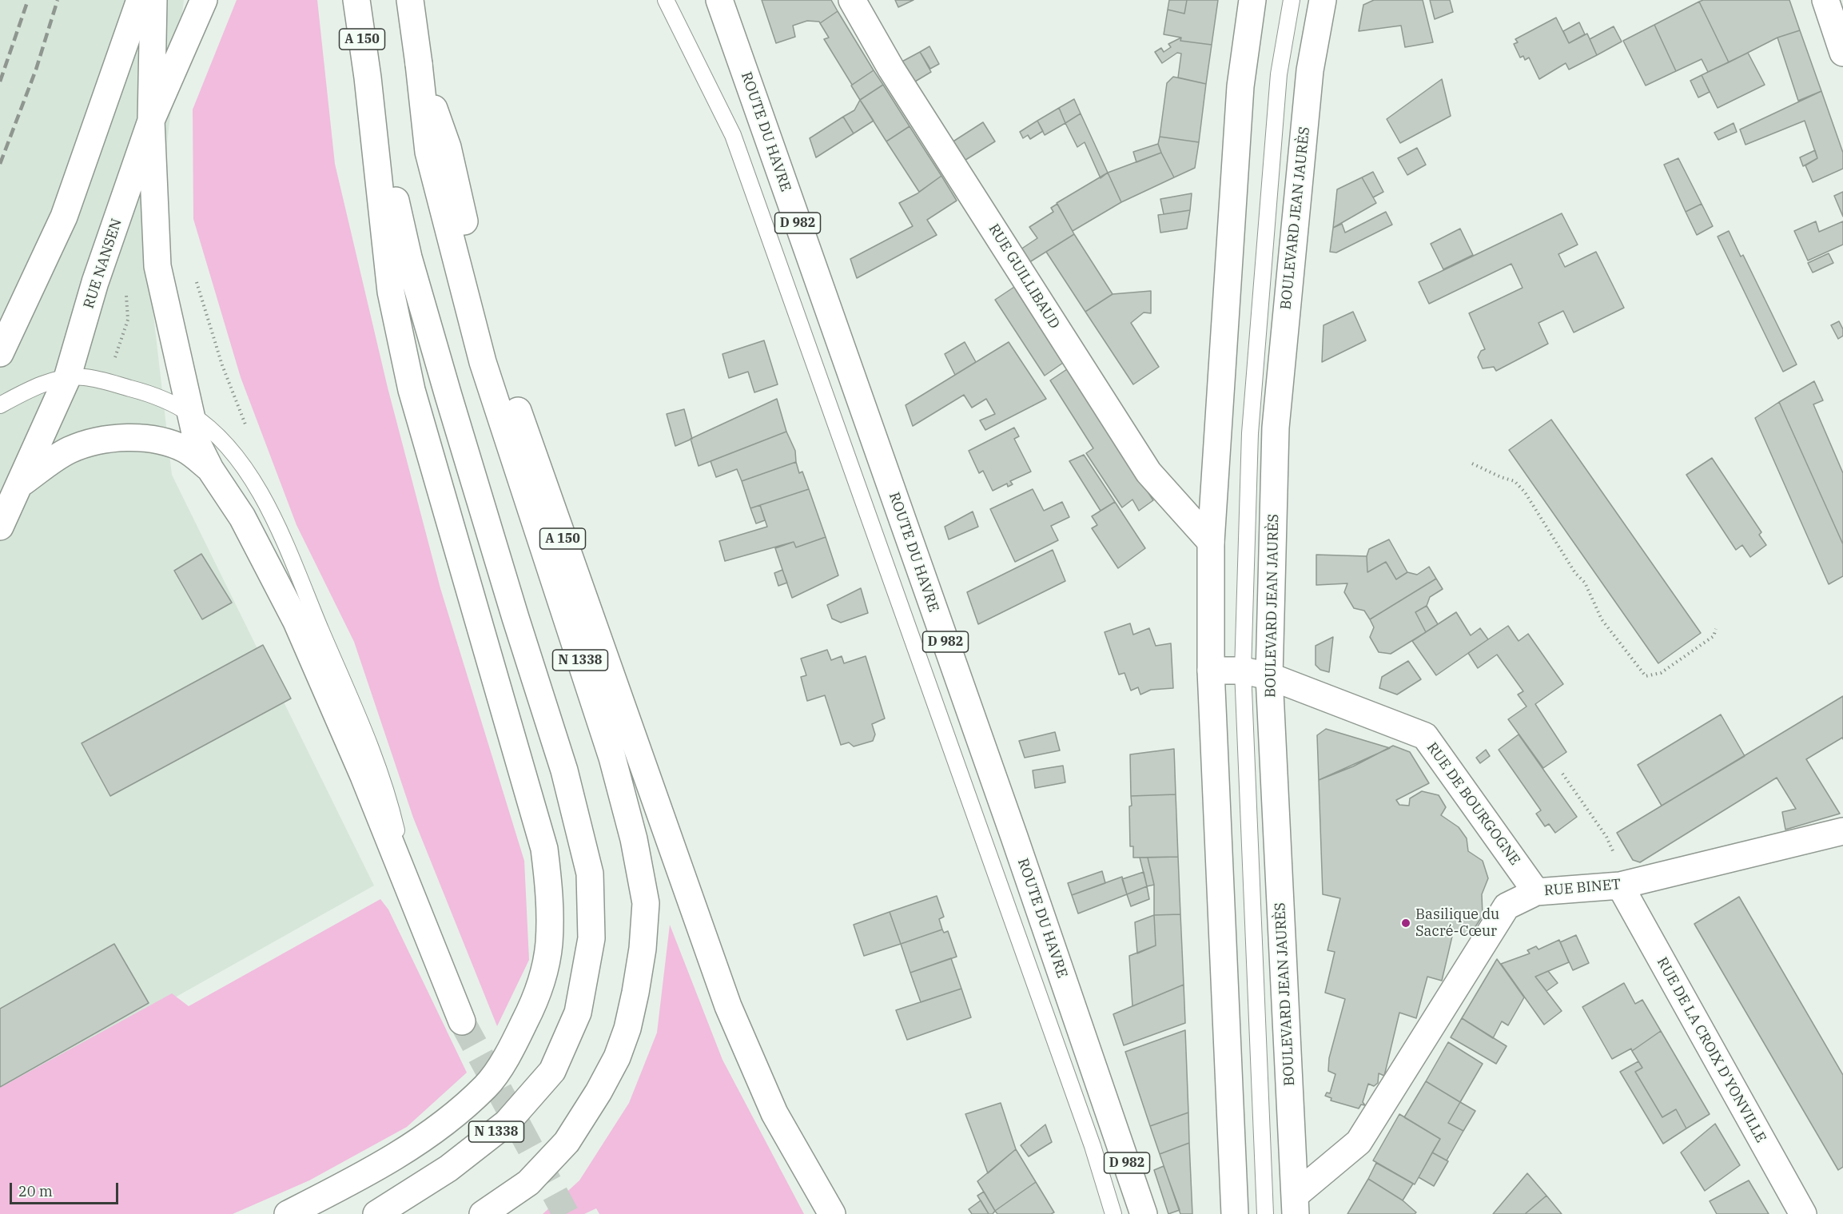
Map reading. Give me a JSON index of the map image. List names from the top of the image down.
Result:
{
  "streets": {
    "main road": [
      "A 150",
      "ROUTE DU HAVRE",
      "BOULEVARD JEAN JAURÈS",
      "D 982",
      "RUE NANSEN",
      "RUE GUILLIBAUD",
      "N 1338",
      "RUE DE BOURGOGNE",
      "RUE BINET",
      "RUE DE LA CROIX D'YONVILLE"
    ]
  },
  "crossings": [
    ["A 150", "N 1338"],
    ["BOULEVARD JEAN JAURÈS", "RUE DE BOURGOGNE"],
    ["BOULEVARD JEAN JAURÈS", "RUE BINET"],
    ["RUE DE BOURGOGNE", "RUE BINET"],
    ["RUE BINET", "RUE DE LA CROIX D'YONVILLE"]
  ],
  "places": ["Basilique du Sacré-Cœur"],
  "scale_bar": "20 m"
}
